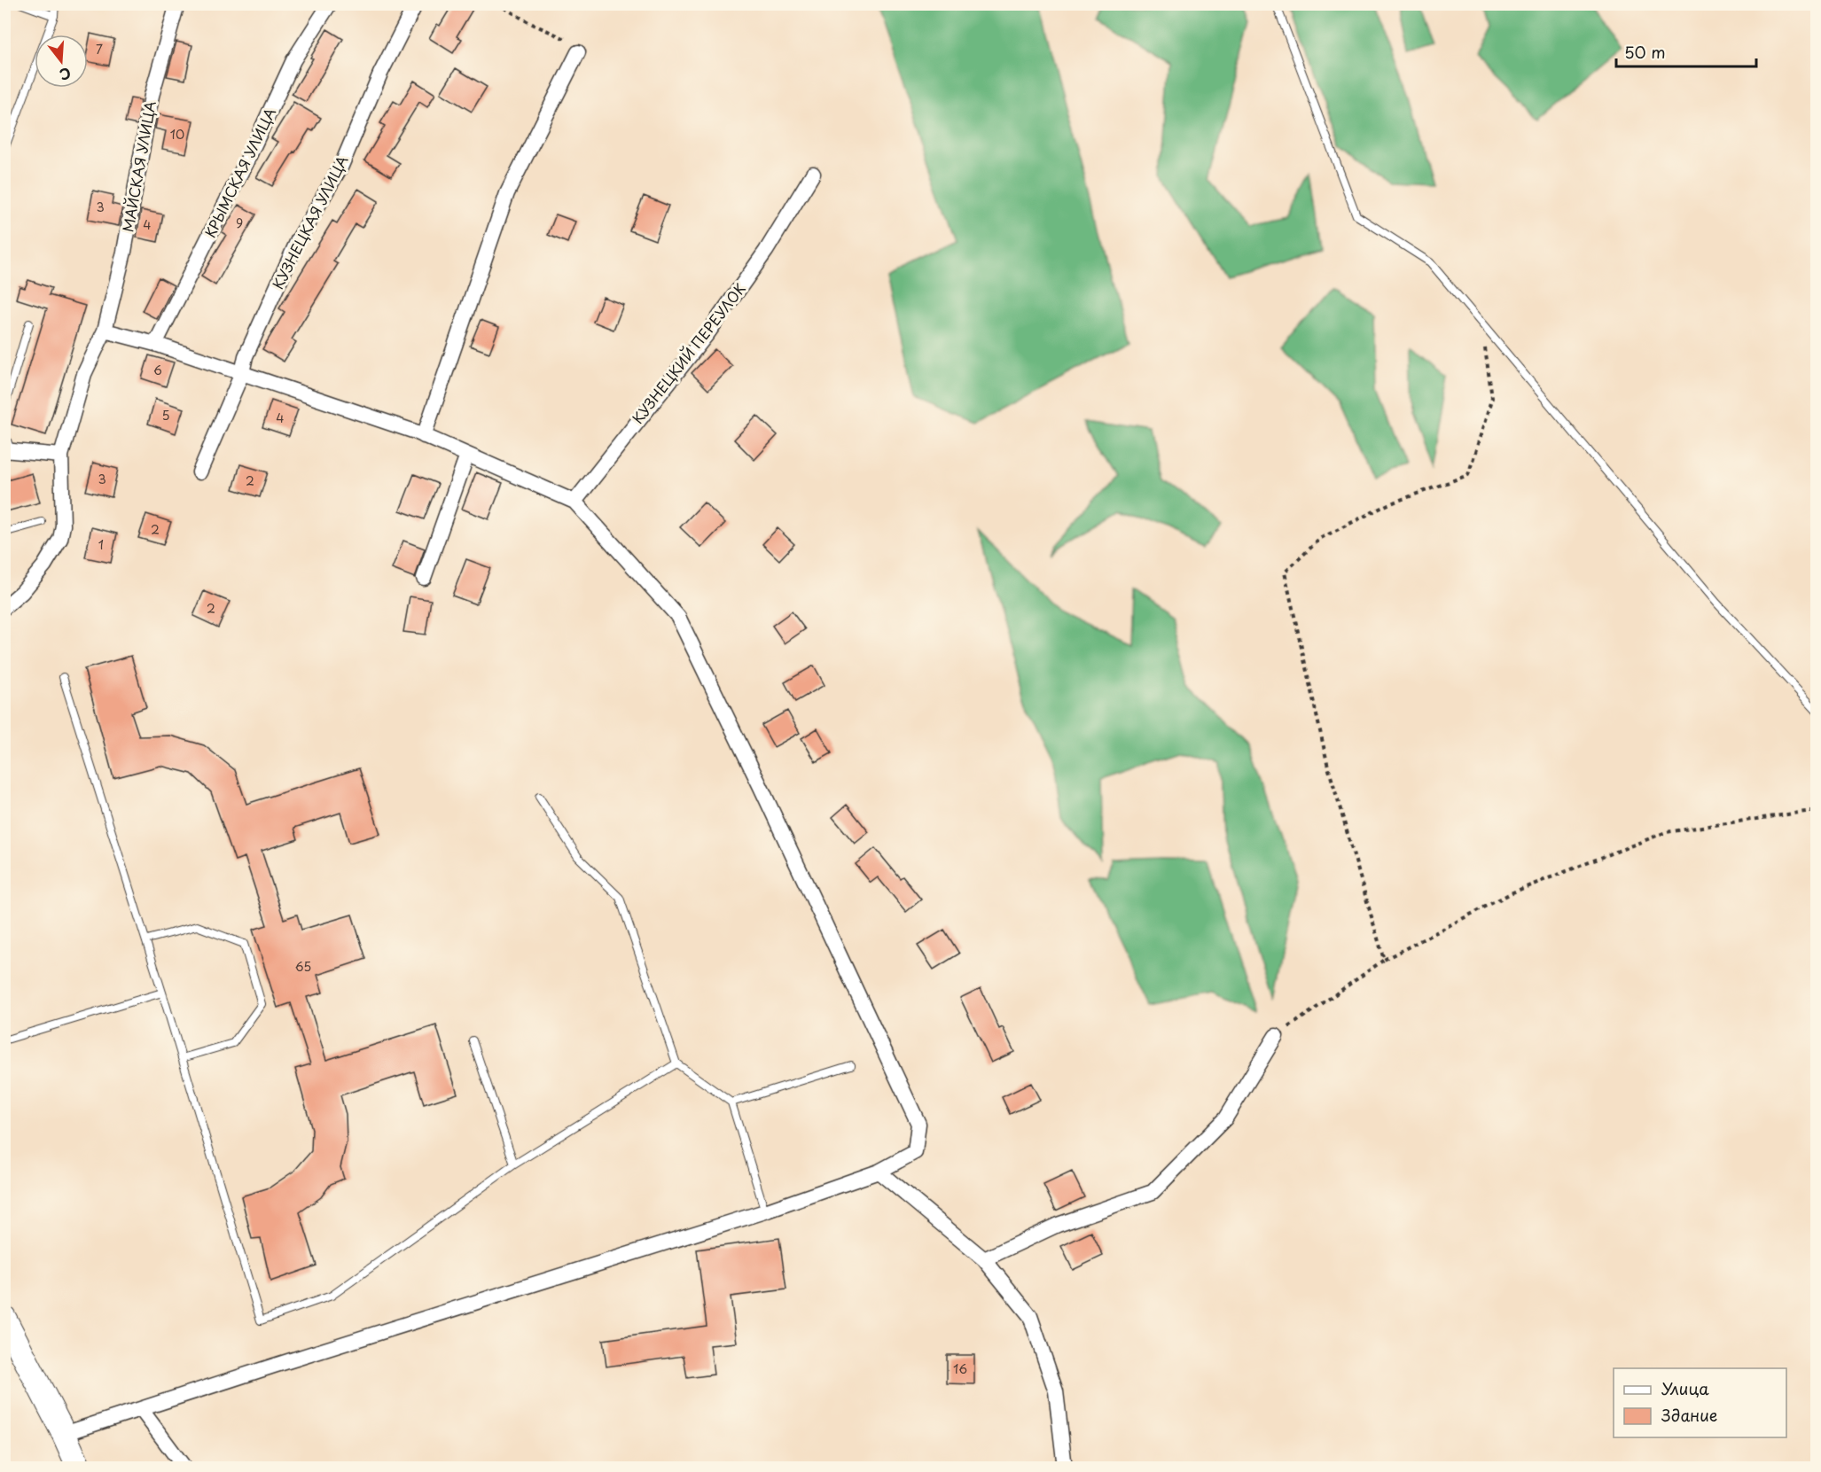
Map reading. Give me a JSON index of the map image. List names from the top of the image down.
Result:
{
  "streets": {
    "street": [
      "МАЙСКАЯ УЛИЦА",
      "КРЫМСКАЯ УЛИЦА",
      "КУЗНЕЦКАЯ УЛИЦА",
      "КУЗНЕЦКИЙ ПЕРЕУЛОК"
    ]
  },
  "house_numbers": [
    "7",
    "10",
    "3",
    "9",
    "4",
    "6",
    "5",
    "4",
    "3",
    "2",
    "2",
    "1",
    "2",
    "65",
    "16"
  ],
  "legend": ["Улица", "Здание"],
  "scale_bar": "50 m",
  "north": "bottom"
}
